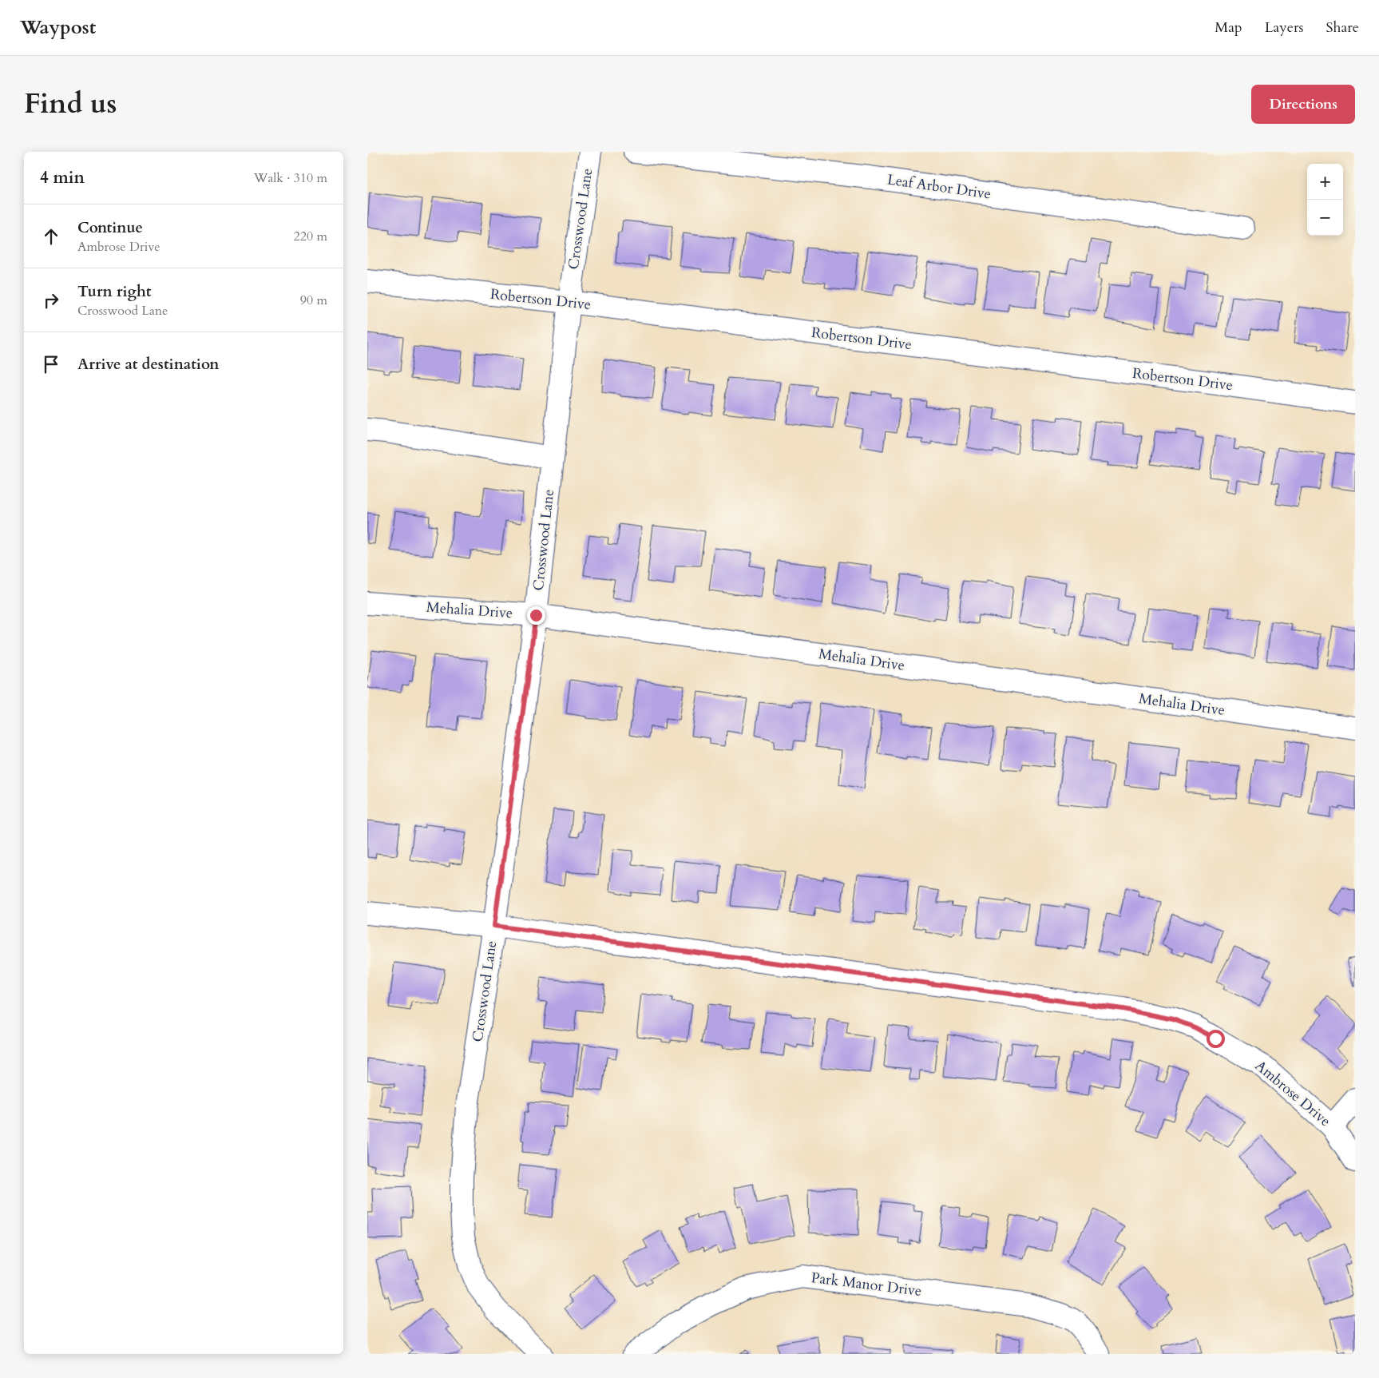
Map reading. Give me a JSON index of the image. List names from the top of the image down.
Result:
{
  "streets": {
    "street": [
      "Leaf Arbor Drive",
      "Crosswood Lane",
      "Robertson Drive",
      "Mehalia Drive",
      "Ambrose Drive",
      "Park Manor Drive"
    ]
  },
  "crossings": [
    ["Crosswood Lane", "Robertson Drive"],
    ["Crosswood Lane", "Mehalia Drive"],
    ["Crosswood Lane", "Ambrose Drive"]
  ],
  "page": {
    "header": "Waypost",
    "nav": ["Map", "Layers", "Share"],
    "title": "Find us",
    "buttons": "Directions",
    "heading": ["4 min", "Walk · 310 m"],
    "map_buttons": ["+", "−"],
    "list": [
      ["Continue", "Ambrose Drive", "220 m"],
      ["Turn right", "Crosswood Lane", "90 m"],
      "Arrive at destination"
    ]
  }
}
